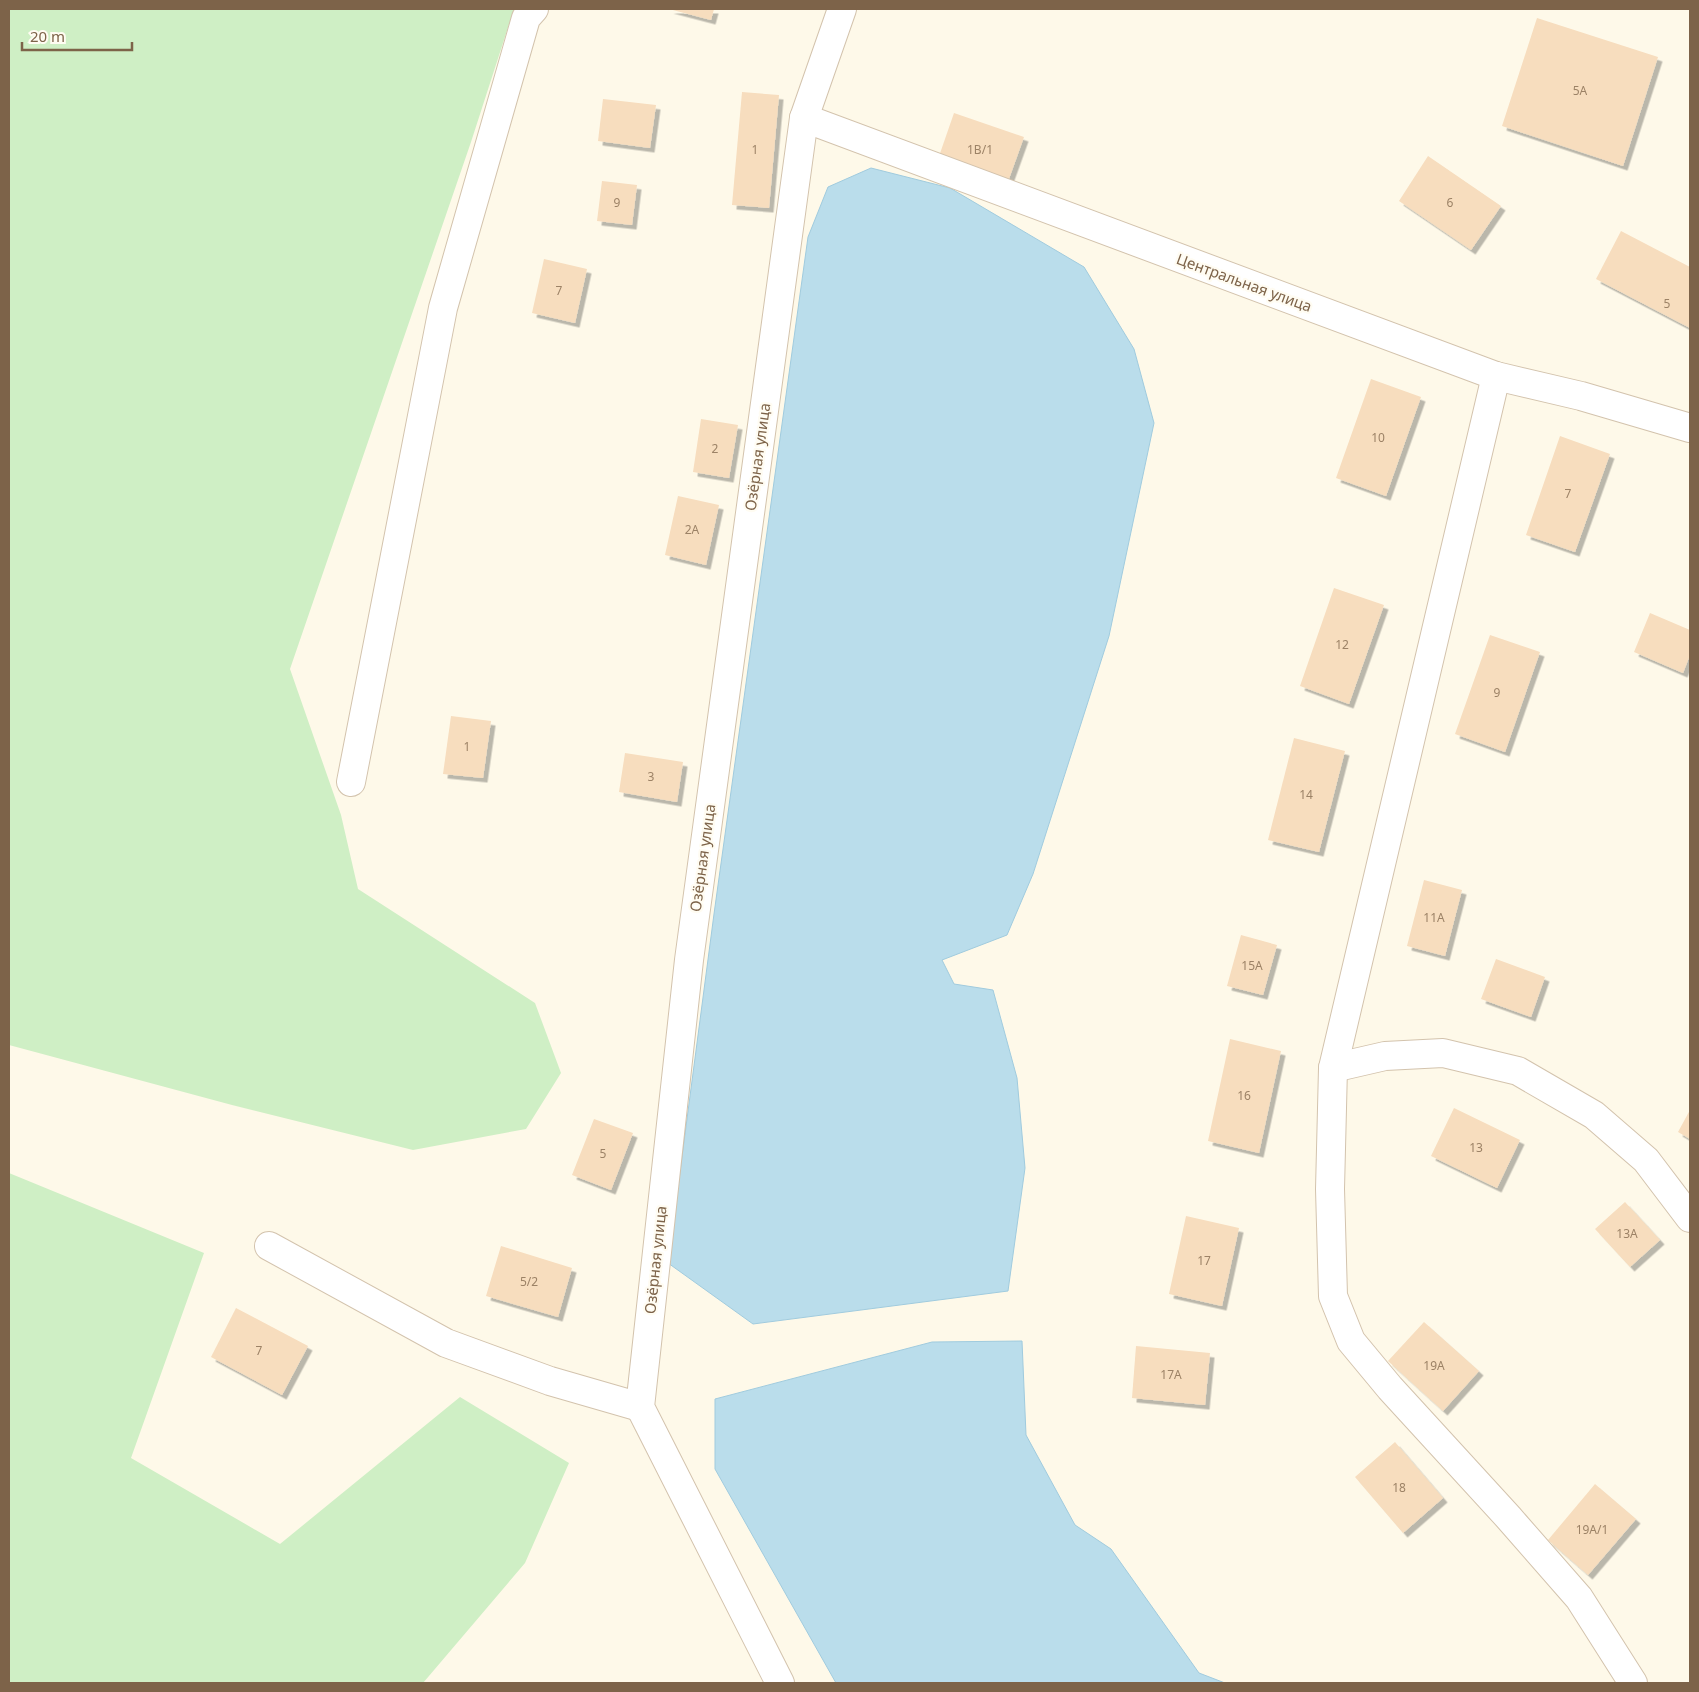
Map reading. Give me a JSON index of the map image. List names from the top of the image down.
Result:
{
  "streets": {
    "street": ["Центральная улица", "Озёрная улица"]
  },
  "crossings": [
    ["Центральная улица", "Озёрная улица"]
  ],
  "house_numbers": [
    "5А",
    "1",
    "1В/1",
    "9",
    "6",
    "7",
    "5",
    "10",
    "2",
    "7",
    "2А",
    "12",
    "9",
    "1",
    "3",
    "14",
    "11А",
    "15А",
    "16",
    "13",
    "5",
    "13А",
    "17",
    "5/2",
    "7",
    "19А",
    "17А",
    "18",
    "19А/1"
  ],
  "scale_bar": "20 m"
}
